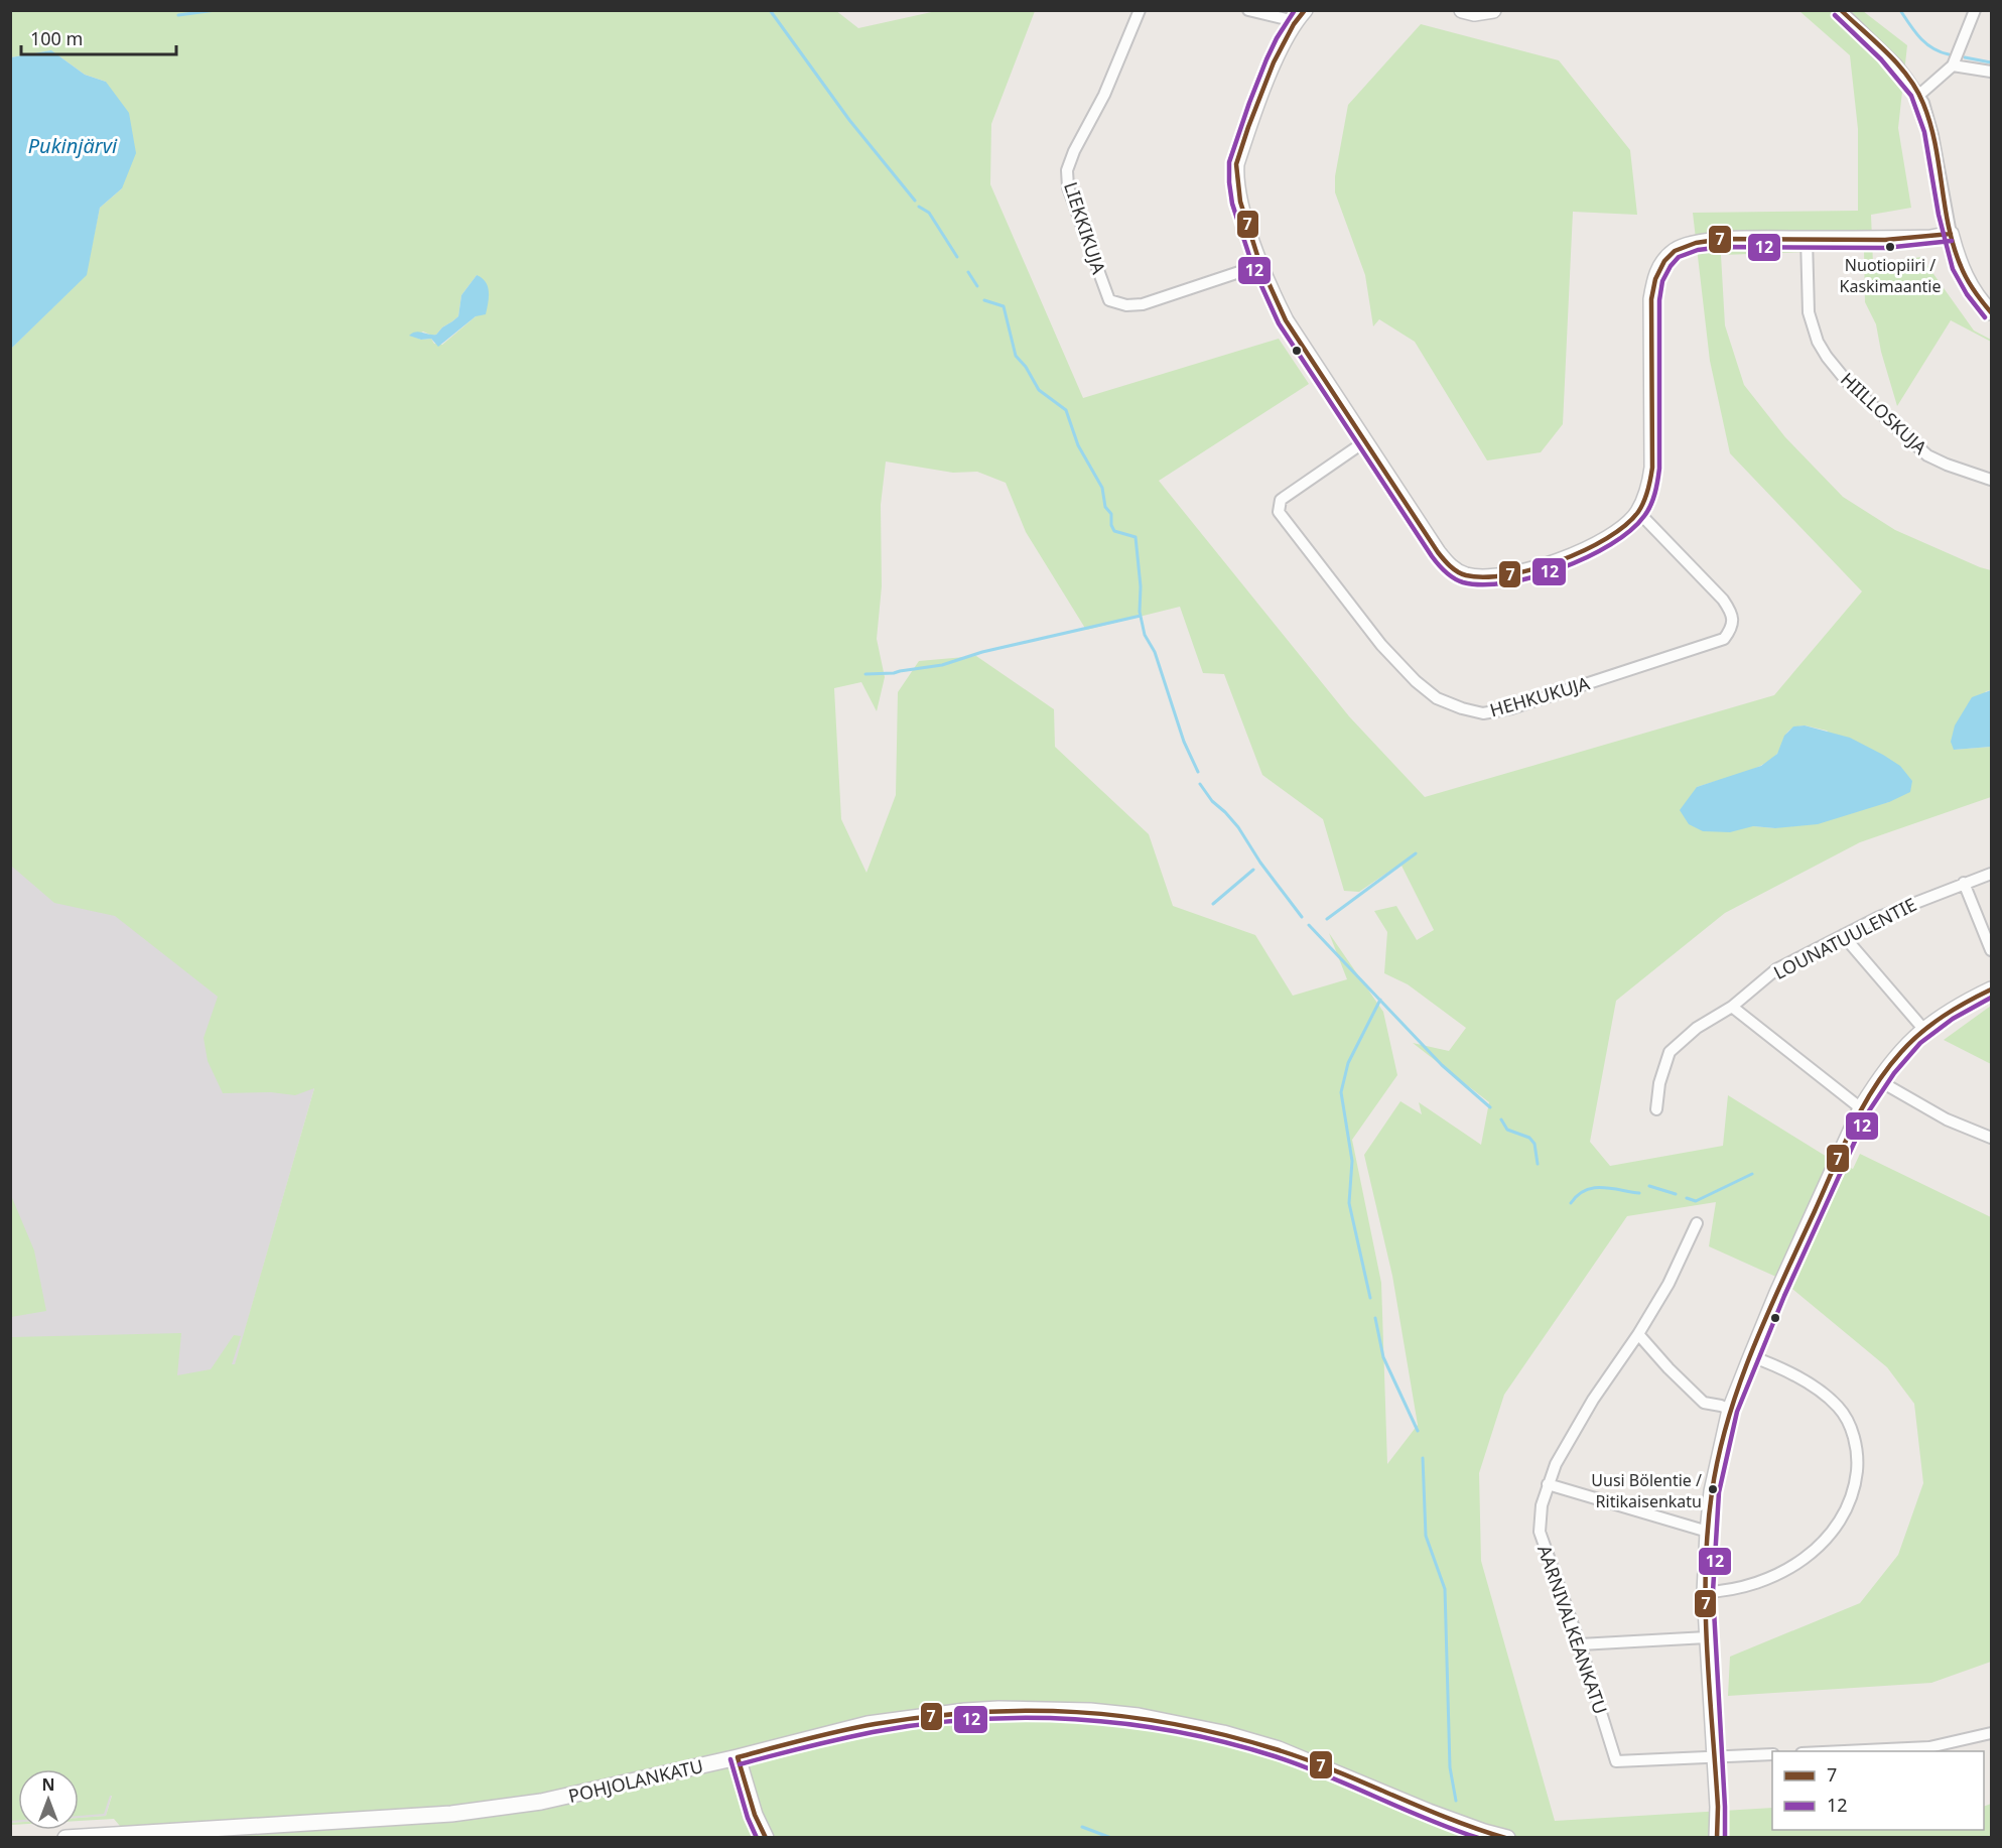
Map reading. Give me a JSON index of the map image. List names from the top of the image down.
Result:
{
  "streets": {
    "street": [
      "LIEKKIKUJA",
      "HIILLOSKUJA",
      "HEHKUKUJA",
      "LOUNATUULENTIE",
      "AARNIVALKEANKATU",
      "POHJOLANKATU"
    ]
  },
  "water": ["Pukinjärvi"],
  "places": ["Nuotiopiiri / Kaskimaantie", "Uusi Bölentie / Ritikaisenkatu"],
  "lines": ["transit line 7", "transit line 12"],
  "legend": ["7", "12"],
  "scale_bar": "100 m",
  "north": "top"
}
